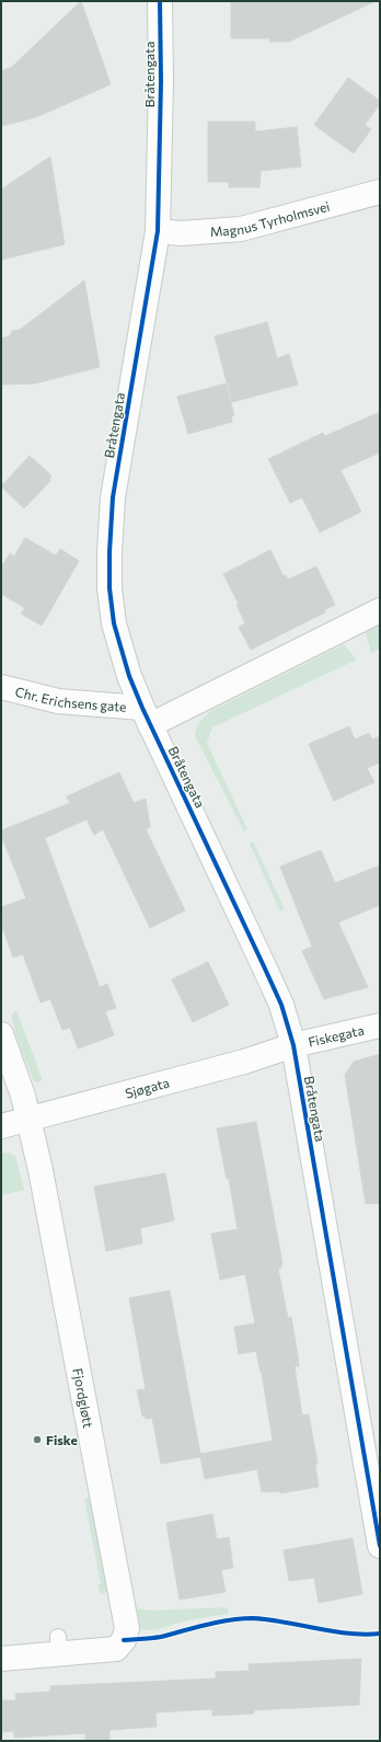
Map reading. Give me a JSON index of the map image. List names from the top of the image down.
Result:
{
  "streets": {
    "street": [
      "Bråtengata",
      "Magnus Tyrholmsvei",
      "Chr. Erichsens gate",
      "Fiskegata",
      "Sjøgata",
      "Fjordgløtt"
    ]
  },
  "crossings": [
    ["Bråtengata", "Magnus Tyrholmsvei"],
    ["Bråtengata", "Chr. Erichsens gate"],
    ["Bråtengata", "Fiskegata"],
    ["Bråtengata", "Sjøgata"],
    ["Fiskegata", "Sjøgata"],
    ["Sjøgata", "Fjordgløtt"]
  ],
  "places": ["Fiske"]
}
